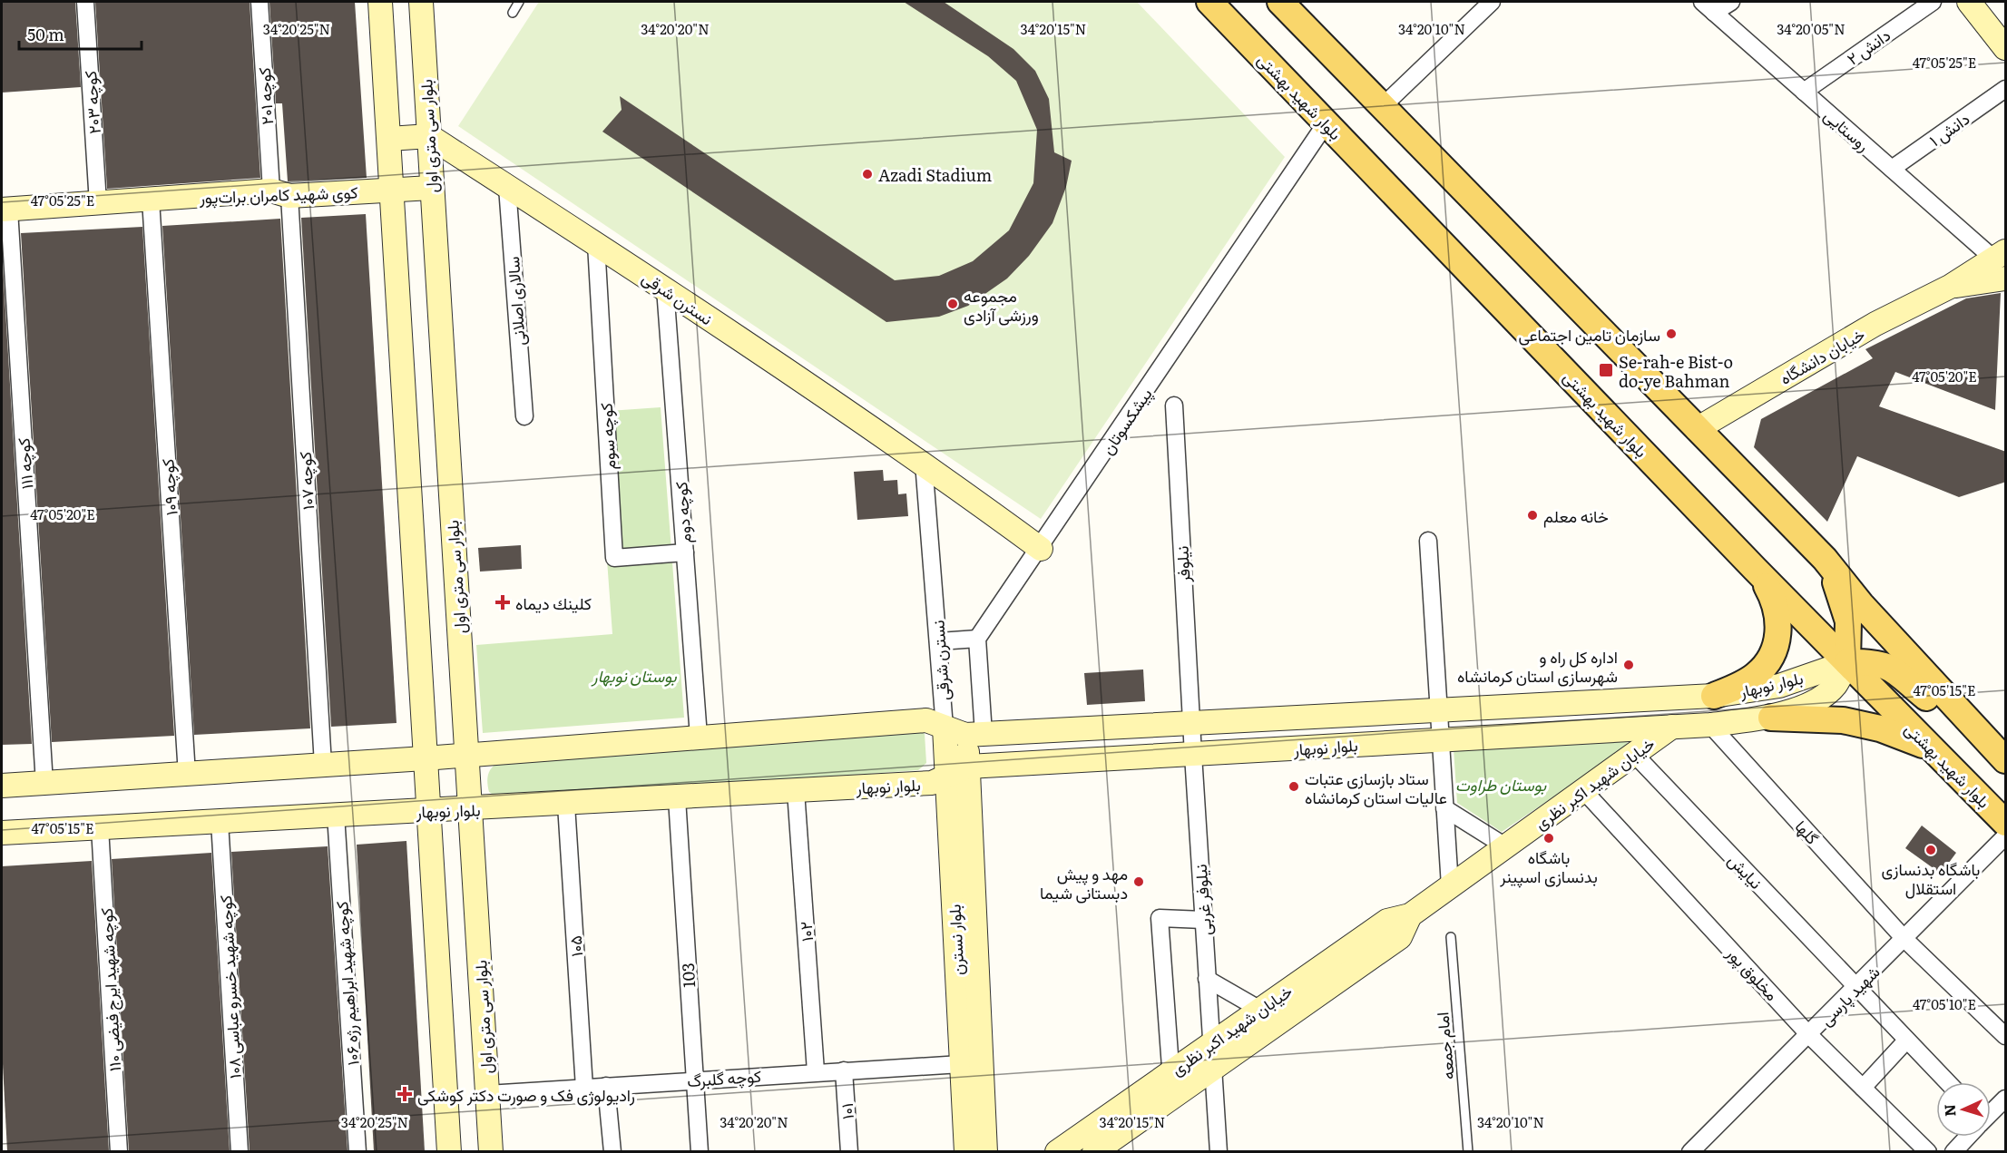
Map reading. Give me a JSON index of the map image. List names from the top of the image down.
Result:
{
  "streets": {
    "main road": [
      "بلوار شهید بهشتی",
      "بلوار سی متری اول",
      "کوی شهید کامران برات‌پور",
      "نسترن شرقی",
      "خیابان دانشگاه",
      "بلوار نوبهار",
      "خیابان شهید اکبر نظری",
      "بلوار نسترن"
    ],
    "street": [
      "دانش ۲",
      "کوچه ۲۰۱",
      "کوچه ۲۰۳",
      "دانش ۱",
      "روستایی",
      "سالاری اصلانی",
      "پیشکسوتان",
      "کوچه سوم",
      "کوچه ۱۱۱",
      "کوچه ۱۰۷",
      "کوچه ۱۰۹",
      "کوچه دوم",
      "نیلوفر",
      "گلها",
      "نیایش",
      "نیلوفر غربی",
      "۱۰۲",
      "۱۰۵",
      "مخلوق پور",
      "103",
      "کوچه شهید ابراهیم رژه ۱۰۶",
      "کوچه شهید خسرو عباسی ۱۰۸",
      "کوچه شهید ایرج فیضی ۱۱۰",
      "شهید پارسی",
      "کوچه گلبرگ",
      "۱۰۱"
    ],
    "lane": ["امام جمعه"]
  },
  "crossings": [
    ["دانش ۲", "روستایی"],
    ["کوچه ۲۰۱", "کوی شهید کامران برات‌پور"],
    ["کوچه ۲۰۱", "کوچه ۱۰۷"],
    ["بلوار شهید بهشتی", "پیشکسوتان"],
    ["بلوار شهید بهشتی", "بلوار نوبهار"],
    ["کوچه ۲۰۳", "کوی شهید کامران برات‌پور"],
    ["دانش ۱", "روستایی"],
    ["بلوار سی متری اول", "کوی شهید کامران برات‌پور"],
    ["بلوار سی متری اول", "نسترن شرقی"],
    ["بلوار سی متری اول", "بلوار نوبهار"],
    ["بلوار سی متری اول", "کوچه گلبرگ"],
    ["کوی شهید کامران برات‌پور", "کوچه ۱۱۱"],
    ["کوی شهید کامران برات‌پور", "کوچه ۱۰۷"],
    ["کوی شهید کامران برات‌پور", "کوچه ۱۰۹"],
    ["نسترن شرقی", "سالاری اصلانی"],
    ["نسترن شرقی", "پیشکسوتان"],
    ["نسترن شرقی", "کوچه سوم"],
    ["نسترن شرقی", "کوچه دوم"],
    ["نسترن شرقی", "بلوار نوبهار"],
    ["نسترن شرقی", "بلوار نسترن"],
    ["کوچه سوم", "کوچه دوم"],
    ["کوچه ۱۱۱", "بلوار نوبهار"],
    ["کوچه ۱۰۷", "بلوار نوبهار"],
    ["کوچه ۱۰۹", "بلوار نوبهار"],
    ["کوچه دوم", "بلوار نوبهار"],
    ["نیلوفر", "بلوار نوبهار"],
    ["نیلوفر", "نیلوفر غربی"],
    ["بلوار نوبهار", "خیابان شهید اکبر نظری"],
    ["بلوار نوبهار", "گلها"],
    ["بلوار نوبهار", "نیلوفر غربی"],
    ["بلوار نوبهار", "۱۰۲"],
    ["بلوار نوبهار", "بلوار نسترن"],
    ["بلوار نوبهار", "۱۰۵"],
    ["بلوار نوبهار", "103"],
    ["بلوار نوبهار", "کوچه شهید ابراهیم رژه ۱۰۶"],
    ["بلوار نوبهار", "کوچه شهید خسرو عباسی ۱۰۸"],
    ["بلوار نوبهار", "کوچه شهید ایرج فیضی ۱۱۰"],
    ["خیابان شهید اکبر نظری", "نیایش"],
    ["خیابان شهید اکبر نظری", "نیلوفر غربی"],
    ["خیابان شهید اکبر نظری", "مخلوق پور"],
    ["گلها", "شهید پارسی"],
    ["نیایش", "شهید پارسی"],
    ["۱۰۲", "کوچه گلبرگ"],
    ["بلوار نسترن", "کوچه گلبرگ"],
    ["۱۰۵", "کوچه گلبرگ"],
    ["مخلوق پور", "شهید پارسی"],
    ["103", "کوچه گلبرگ"],
    ["کوچه گلبرگ", "۱۰۱"]
  ],
  "parks": ["بوستان نوبهار", "بوستان طراوت"],
  "places": {
    "other": [
      "Azadi Stadium",
      "مجموعه ورزشی آزادی",
      "سازمان تامین اجتماعی",
      "خانه معلم",
      "اداره کل راه و شهرسازی استان کرمانشاه",
      "ستاد بازسازی عتبات عالیات استان کرمانشاه",
      "باشگاه بدنسازی اسپینر",
      "باشگاه بدنسازی استقلال",
      "مهد و پیش دبستانی شیما"
    ],
    "transit": ["Se-rah-e Bist-o do-ye Bahman"],
    "health": ["كلينك ديماه", "رادیولوژی فک و صورت دکتر کوشکی"]
  },
  "scale_bar": "50 m",
  "north": "left",
  "coordinates": [
    "34°20'25\"N",
    "34°20'20\"N",
    "34°20'15\"N",
    "34°20'10\"N",
    "34°20'05\"N",
    "47°05'25\"E",
    "47°05'20\"E",
    "47°05'15\"E",
    "47°05'10\"E"
  ]
}
